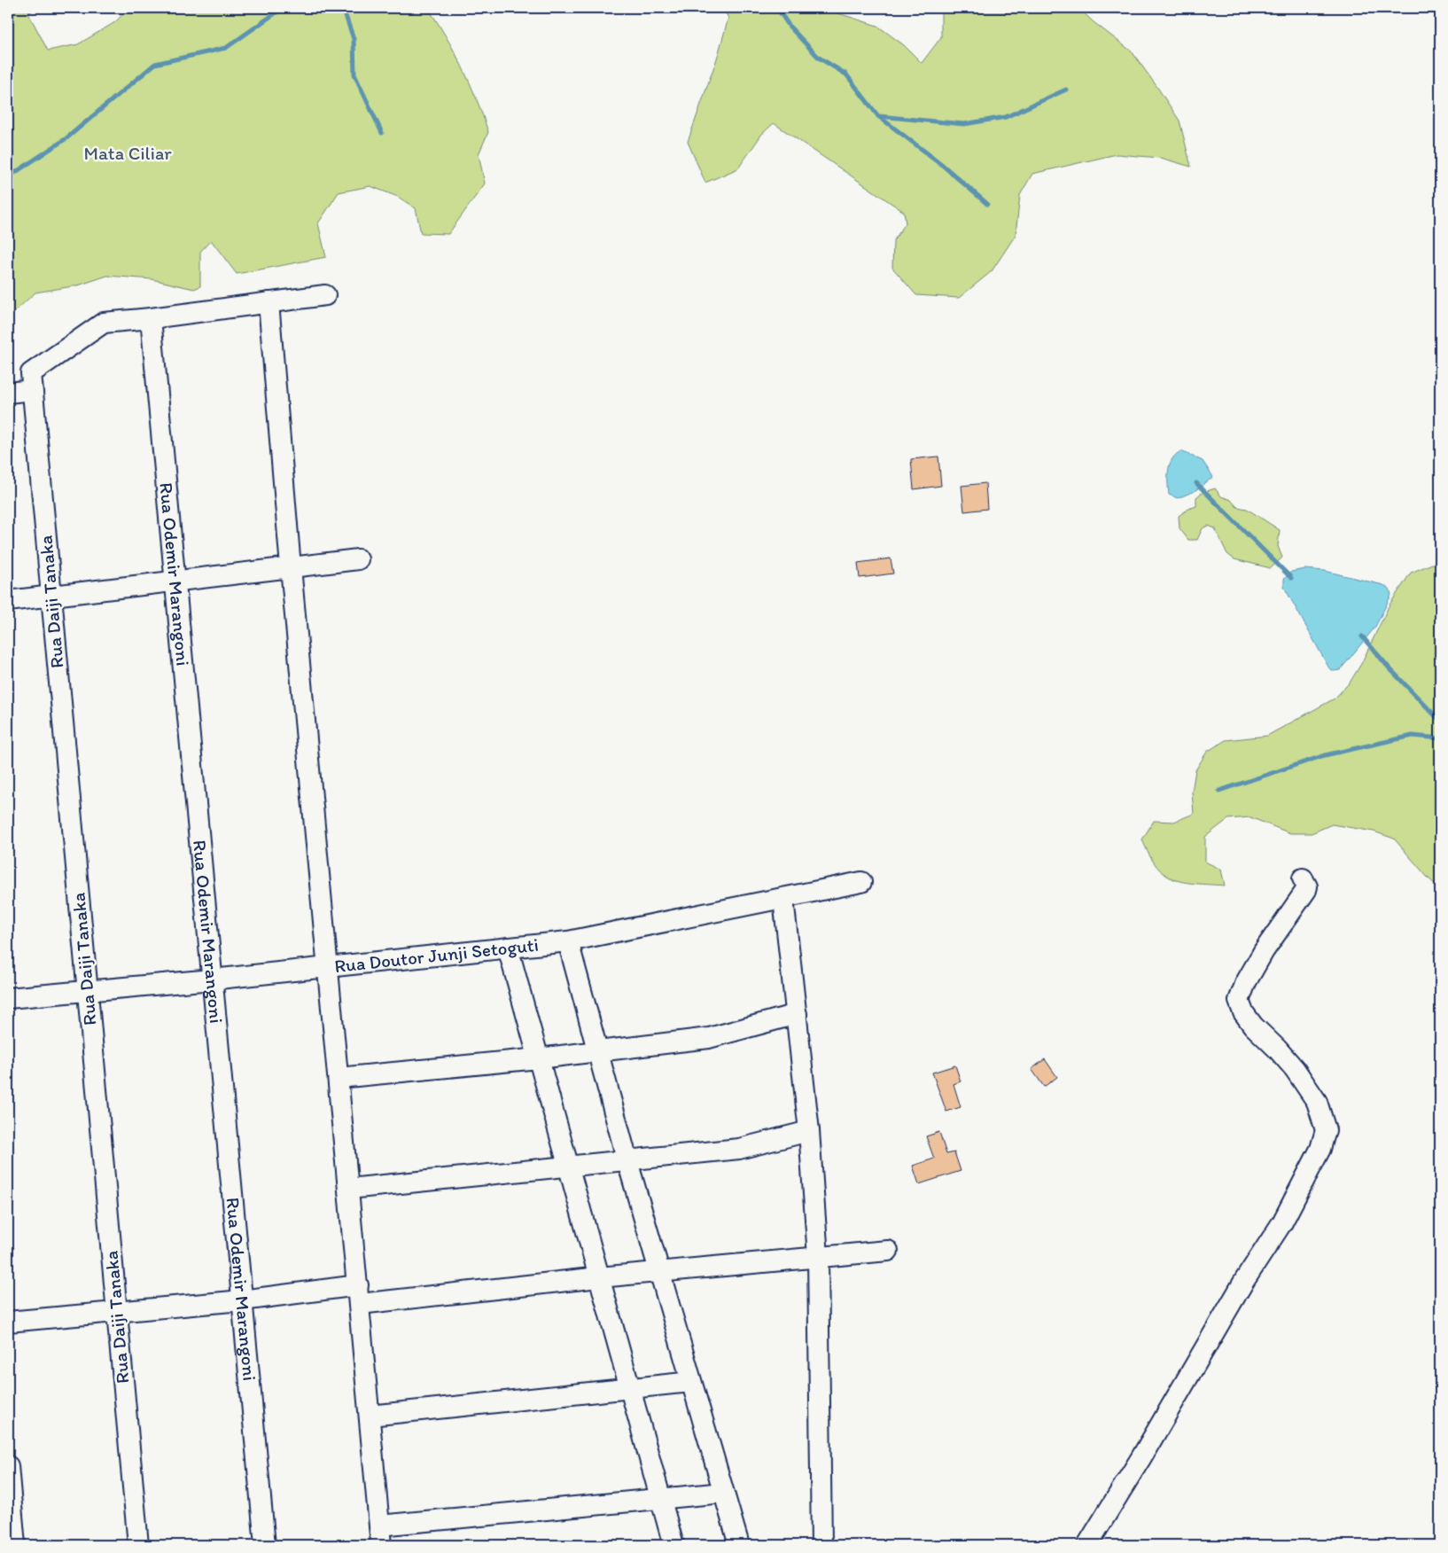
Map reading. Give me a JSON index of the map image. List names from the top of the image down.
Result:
{
  "streets": {
    "street": ["Rua Odemir Marangoni", "Rua Daiji Tanaka", "Rua Doutor Junji Setoguti"]
  },
  "crossings": [
    ["Rua Odemir Marangoni", "Rua Doutor Junji Setoguti"],
    ["Rua Daiji Tanaka", "Rua Doutor Junji Setoguti"]
  ],
  "parks": ["Mata Ciliar"]
}
